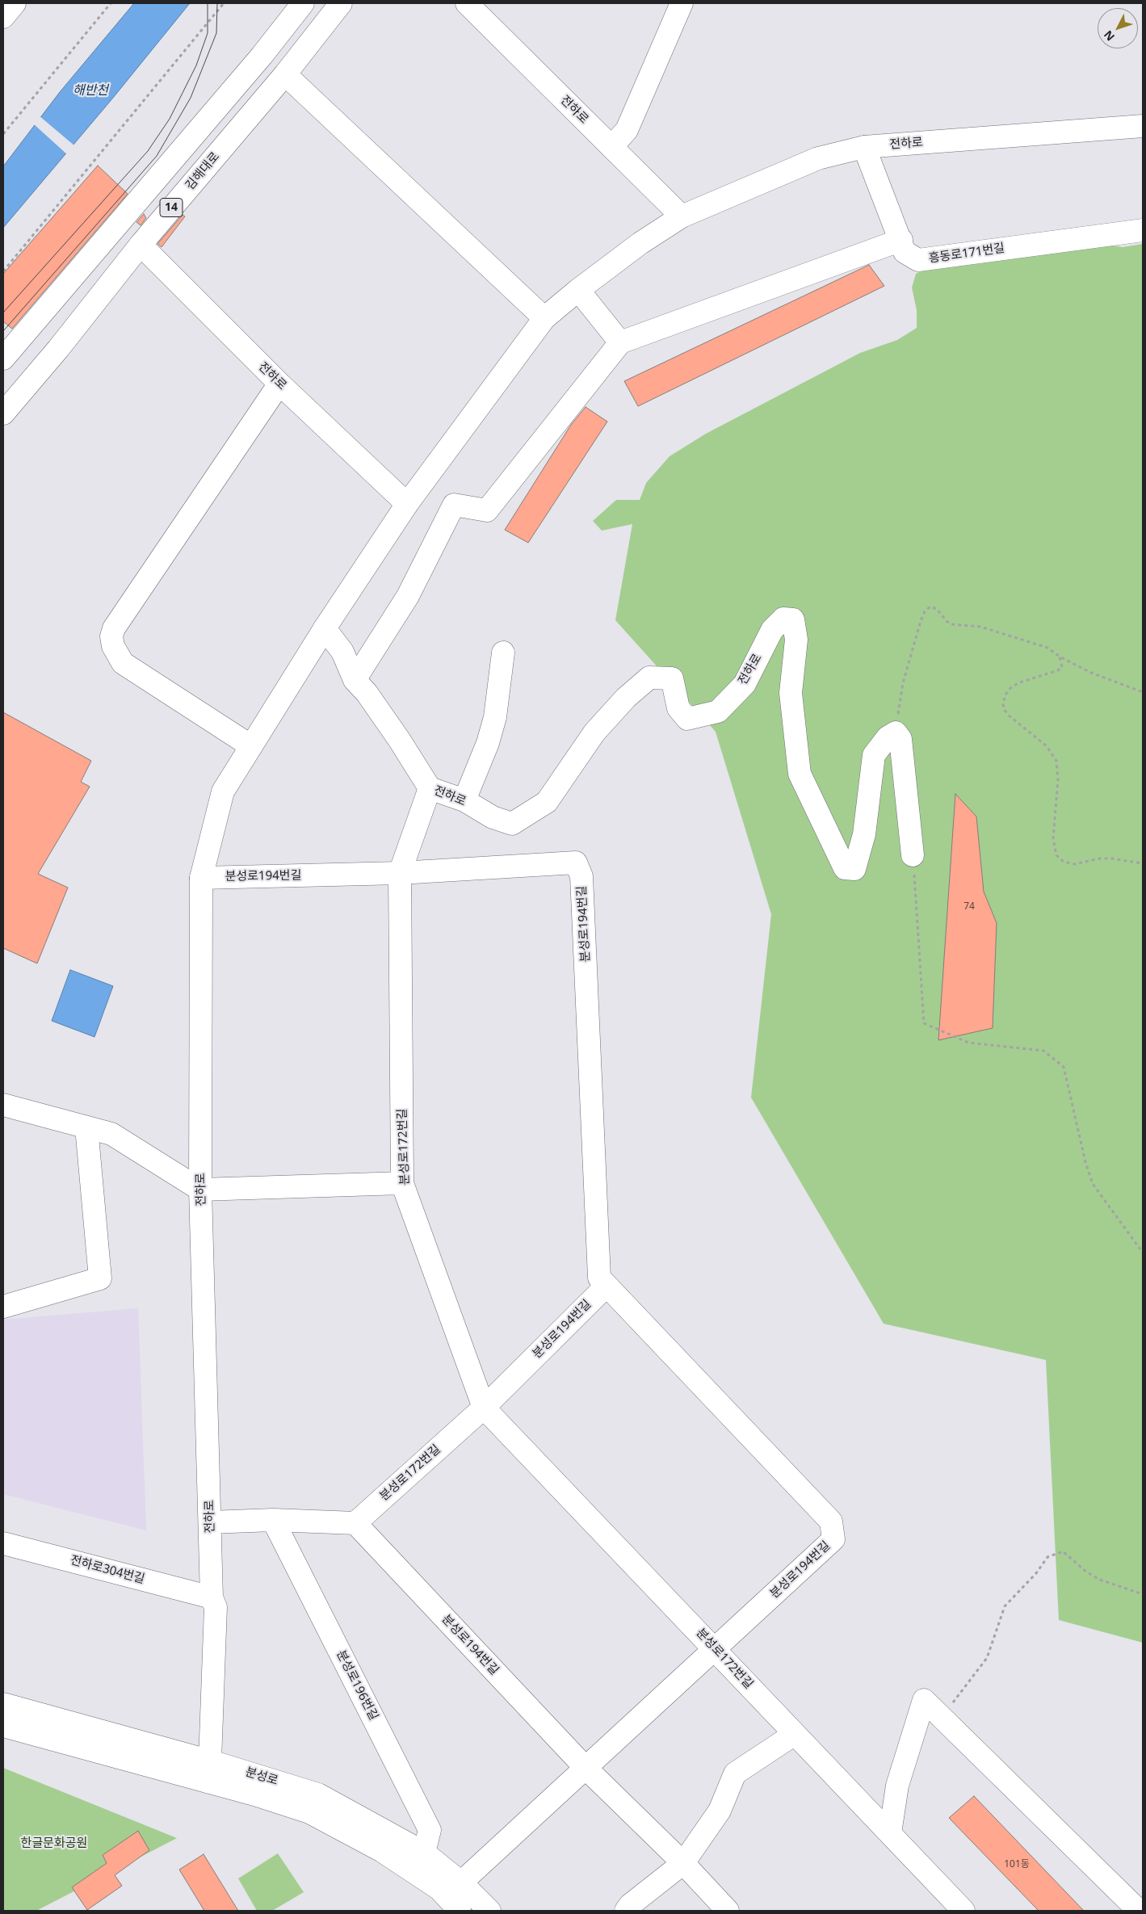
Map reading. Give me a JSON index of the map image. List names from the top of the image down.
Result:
{
  "streets": {
    "street": [
      "전하로",
      "김해대로",
      "14",
      "흥동로171번길",
      "분성로194번길",
      "분성로172번길",
      "전하로304번길",
      "분성로196번길",
      "분성로"
    ]
  },
  "crossings": [
    ["전하로", "김해대로"],
    ["전하로", "흥동로171번길"],
    ["전하로", "분성로194번길"],
    ["전하로", "분성로172번길"],
    ["전하로", "전하로304번길"],
    ["전하로", "분성로"],
    ["분성로194번길", "분성로172번길"],
    ["분성로194번길", "분성로"],
    ["분성로196번길", "분성로"]
  ],
  "water": ["해반천"],
  "parks": ["한글문화공원"],
  "house_numbers": ["74", "101동"],
  "north": "bottom left"
}
